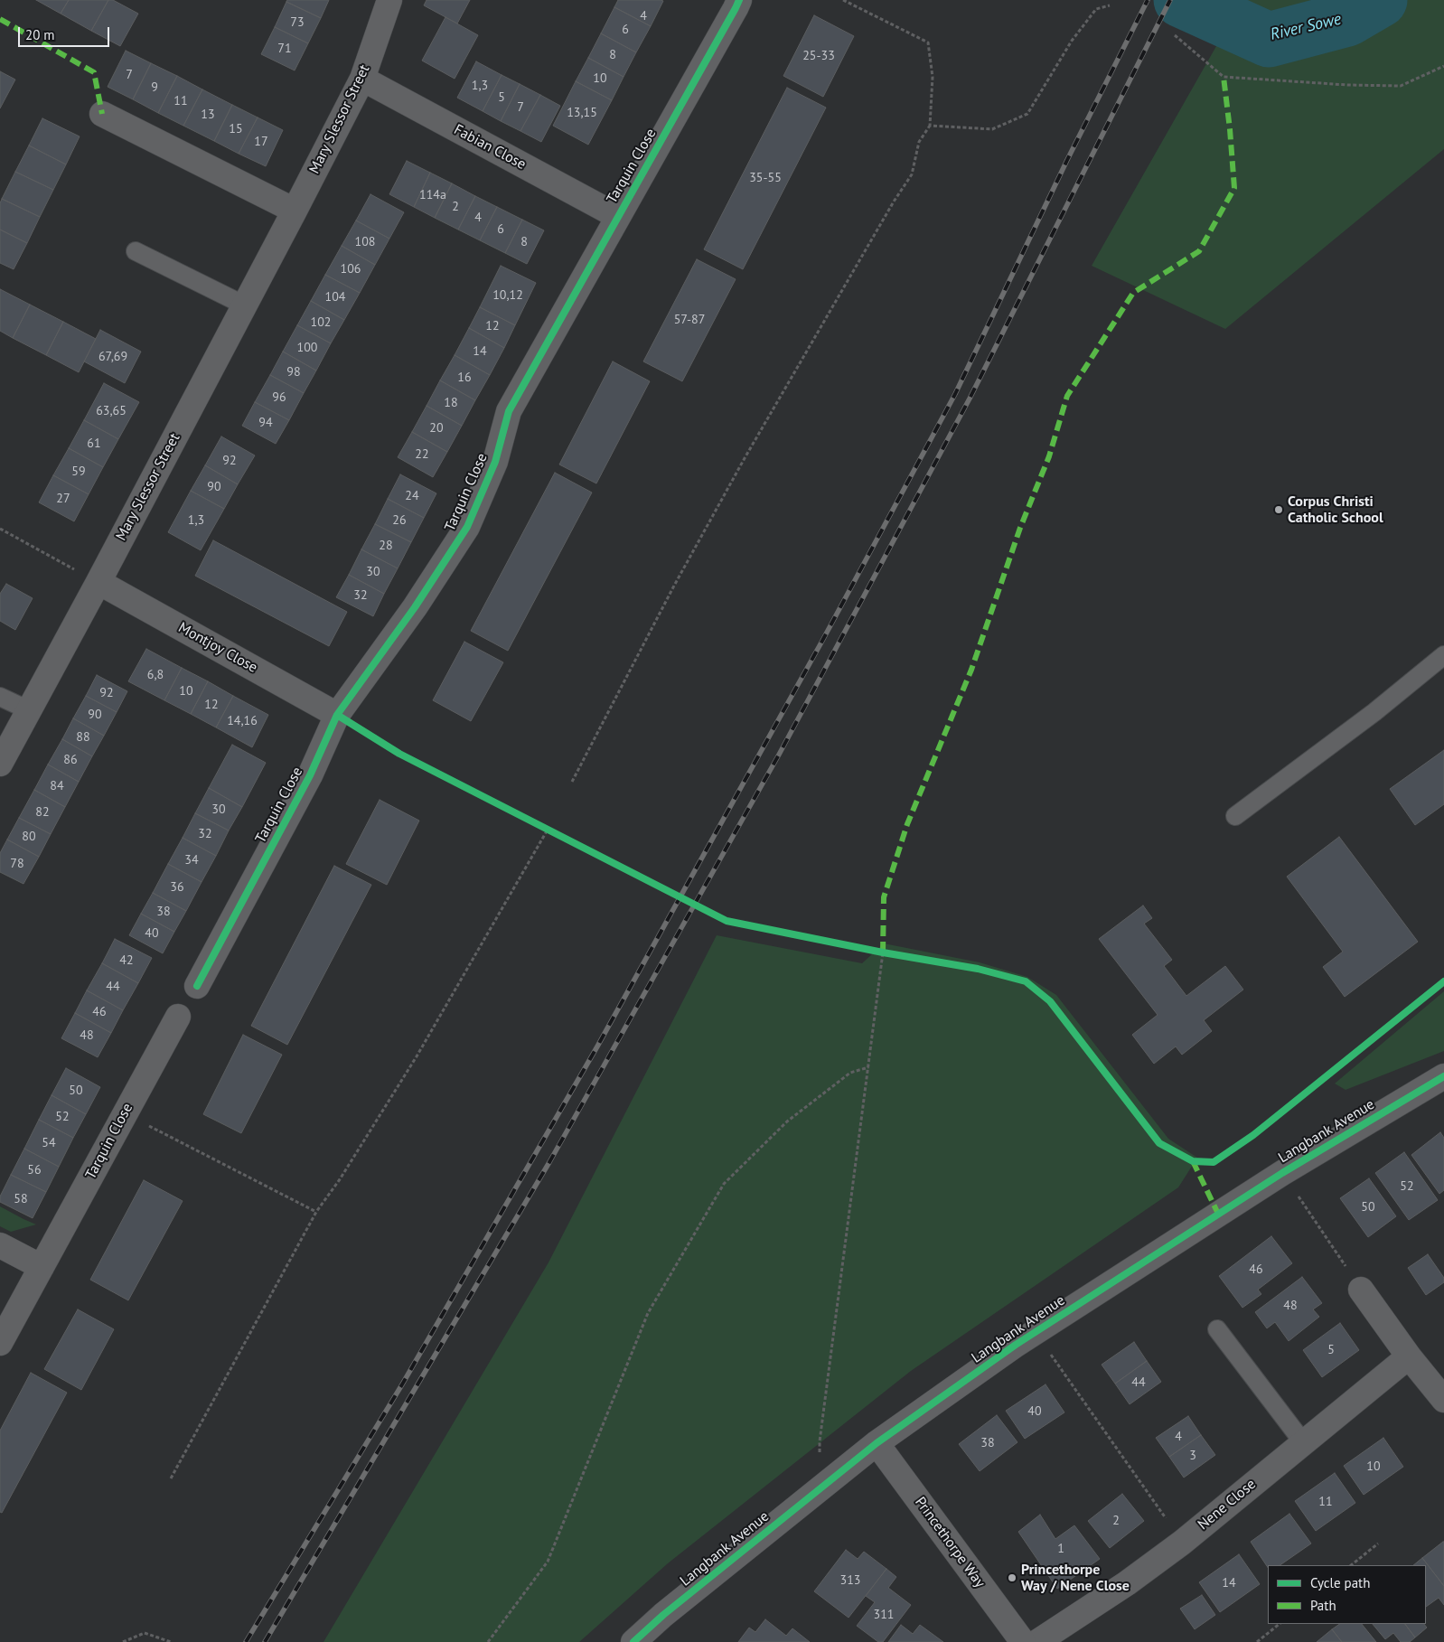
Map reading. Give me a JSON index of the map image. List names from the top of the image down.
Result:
{
  "streets": {
    "street": [
      "Mary Slessor Street",
      "Fabian Close",
      "Tarquin Close",
      "Montjoy Close",
      "Langbank Avenue",
      "Nene Close",
      "Princethorpe Way"
    ]
  },
  "crossings": [
    ["Mary Slessor Street", "Fabian Close"],
    ["Mary Slessor Street", "Montjoy Close"],
    ["Fabian Close", "Tarquin Close"],
    ["Tarquin Close", "Montjoy Close"],
    ["Langbank Avenue", "Princethorpe Way"]
  ],
  "water": ["River Sowe"],
  "places": ["Corpus Christi Catholic School", "Princethorpe Way / Nene Close"],
  "house_numbers": [
    "4",
    "73",
    "6",
    "71",
    "8",
    "25-33",
    "7",
    "10",
    "1,3",
    "9",
    "5",
    "11",
    "7",
    "13,15",
    "13",
    "15",
    "17",
    "35-55",
    "114a",
    "2",
    "4",
    "6",
    "108",
    "8",
    "106",
    "10,12",
    "104",
    "57-87",
    "102",
    "12",
    "100",
    "14",
    "67,69",
    "98",
    "16",
    "96",
    "18",
    "63,65",
    "94",
    "20",
    "61",
    "22",
    "92",
    "59",
    "90",
    "24",
    "27",
    "1,3",
    "26",
    "28",
    "30",
    "32",
    "6,8",
    "10",
    "92",
    "12",
    "90",
    "14,16",
    "88",
    "86",
    "84",
    "30",
    "82",
    "32",
    "80",
    "34",
    "78",
    "36",
    "38",
    "40",
    "42",
    "44",
    "46",
    "48",
    "50",
    "52",
    "54",
    "56",
    "52",
    "58",
    "50",
    "46",
    "48",
    "5",
    "44",
    "40",
    "4",
    "38",
    "3",
    "10",
    "11",
    "2",
    "1",
    "313",
    "14",
    "311"
  ],
  "legend": ["Cycle path", "Path"],
  "scale_bar": "20 m"
}
